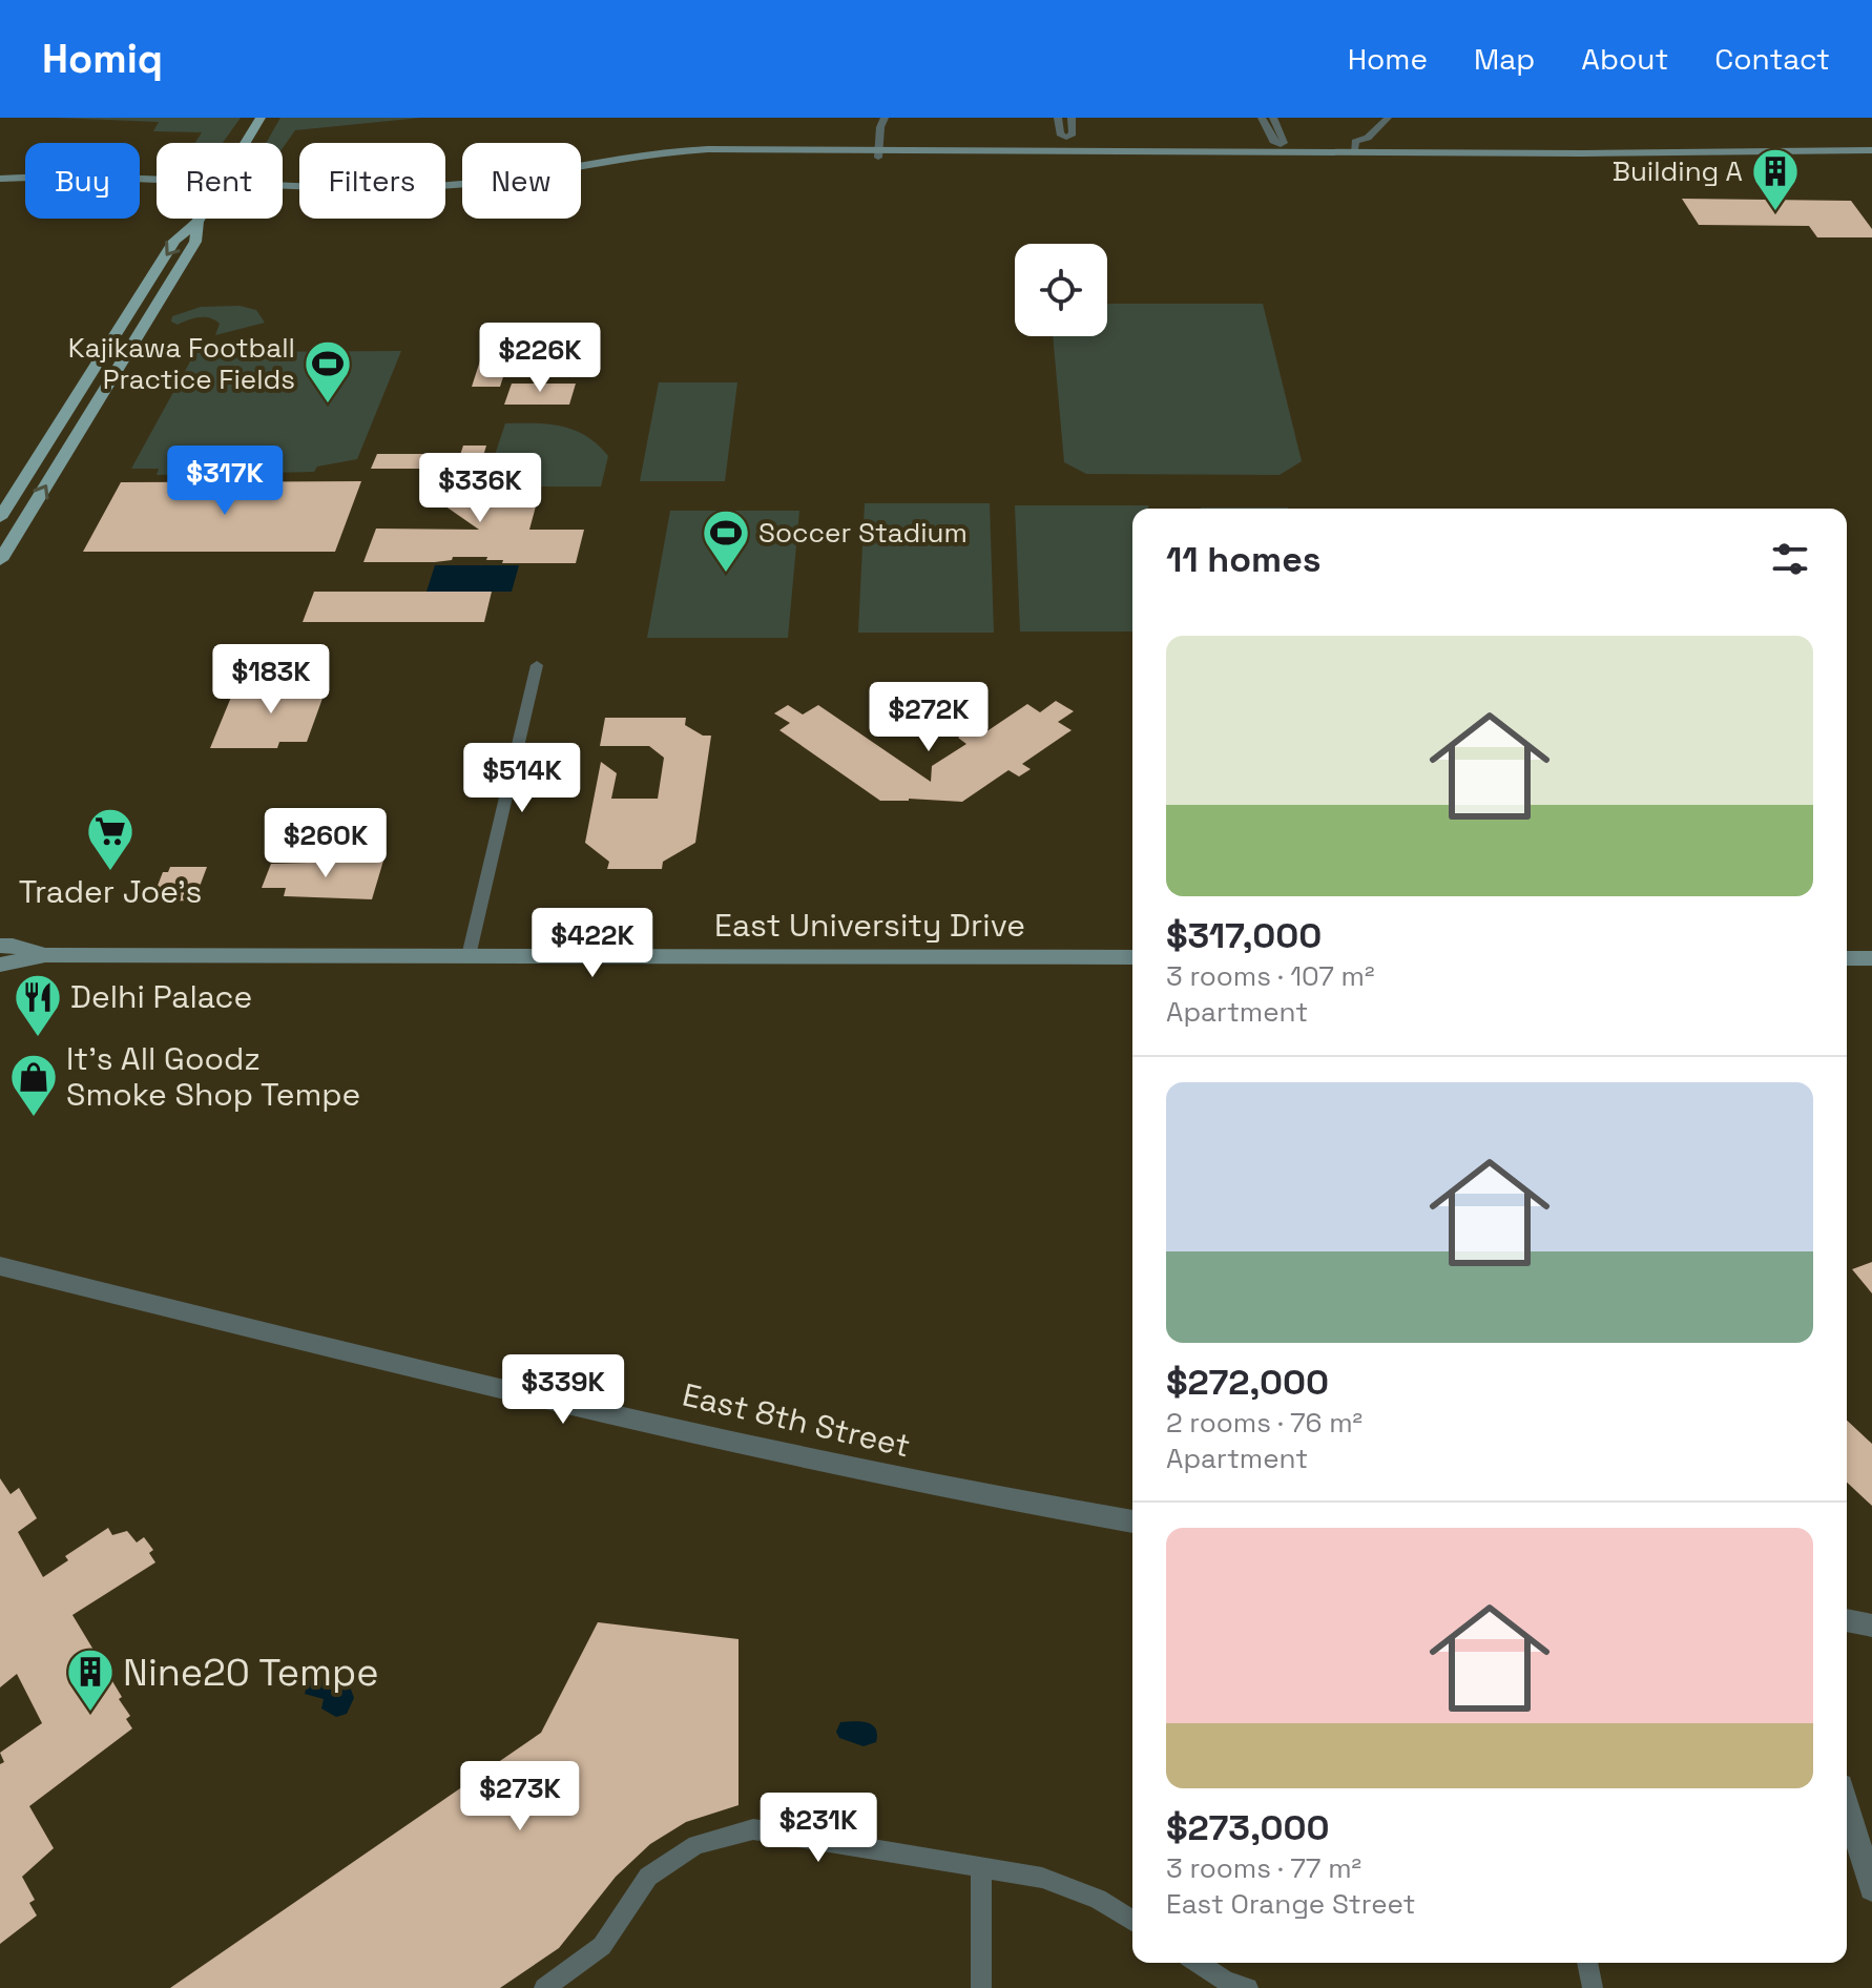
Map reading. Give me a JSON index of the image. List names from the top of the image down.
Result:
{
  "streets": {
    "main road": ["East University Drive"],
    "street": ["East 8th Street"]
  },
  "places": {
    "building": ["Building A", "Nine20 Tempe"],
    "sports": ["Kajikawa Football Practice Fields", "Soccer Stadium"],
    "supermarket": ["Trader Joe's"],
    "restaurant": ["Delhi Palace"],
    "shop": ["It's All Goodz Smoke Shop Tempe"]
  },
  "page": {
    "header": "Homiq",
    "nav": [
      "Home",
      "Map",
      "About",
      "Contact"
    ],
    "chip": [
      "Buy",
      "Rent",
      "Filters",
      "New"
    ],
    "price": [
      "$226K",
      "$317K",
      "$336K",
      "$183K",
      "$272K",
      "$514K",
      "$260K",
      "$422K",
      "$339K",
      "$273K",
      "$231K"
    ],
    "heading": "11 homes",
    "list": [
      {
        "name": "$317,000",
        "note": "3 rooms · 107 m² · Apartment"
      },
      {
        "name": "$272,000",
        "note": "2 rooms · 76 m² · Apartment"
      },
      {
        "name": "$273,000",
        "note": "3 rooms · 77 m² · East Orange Street"
      }
    ]
  }
}
